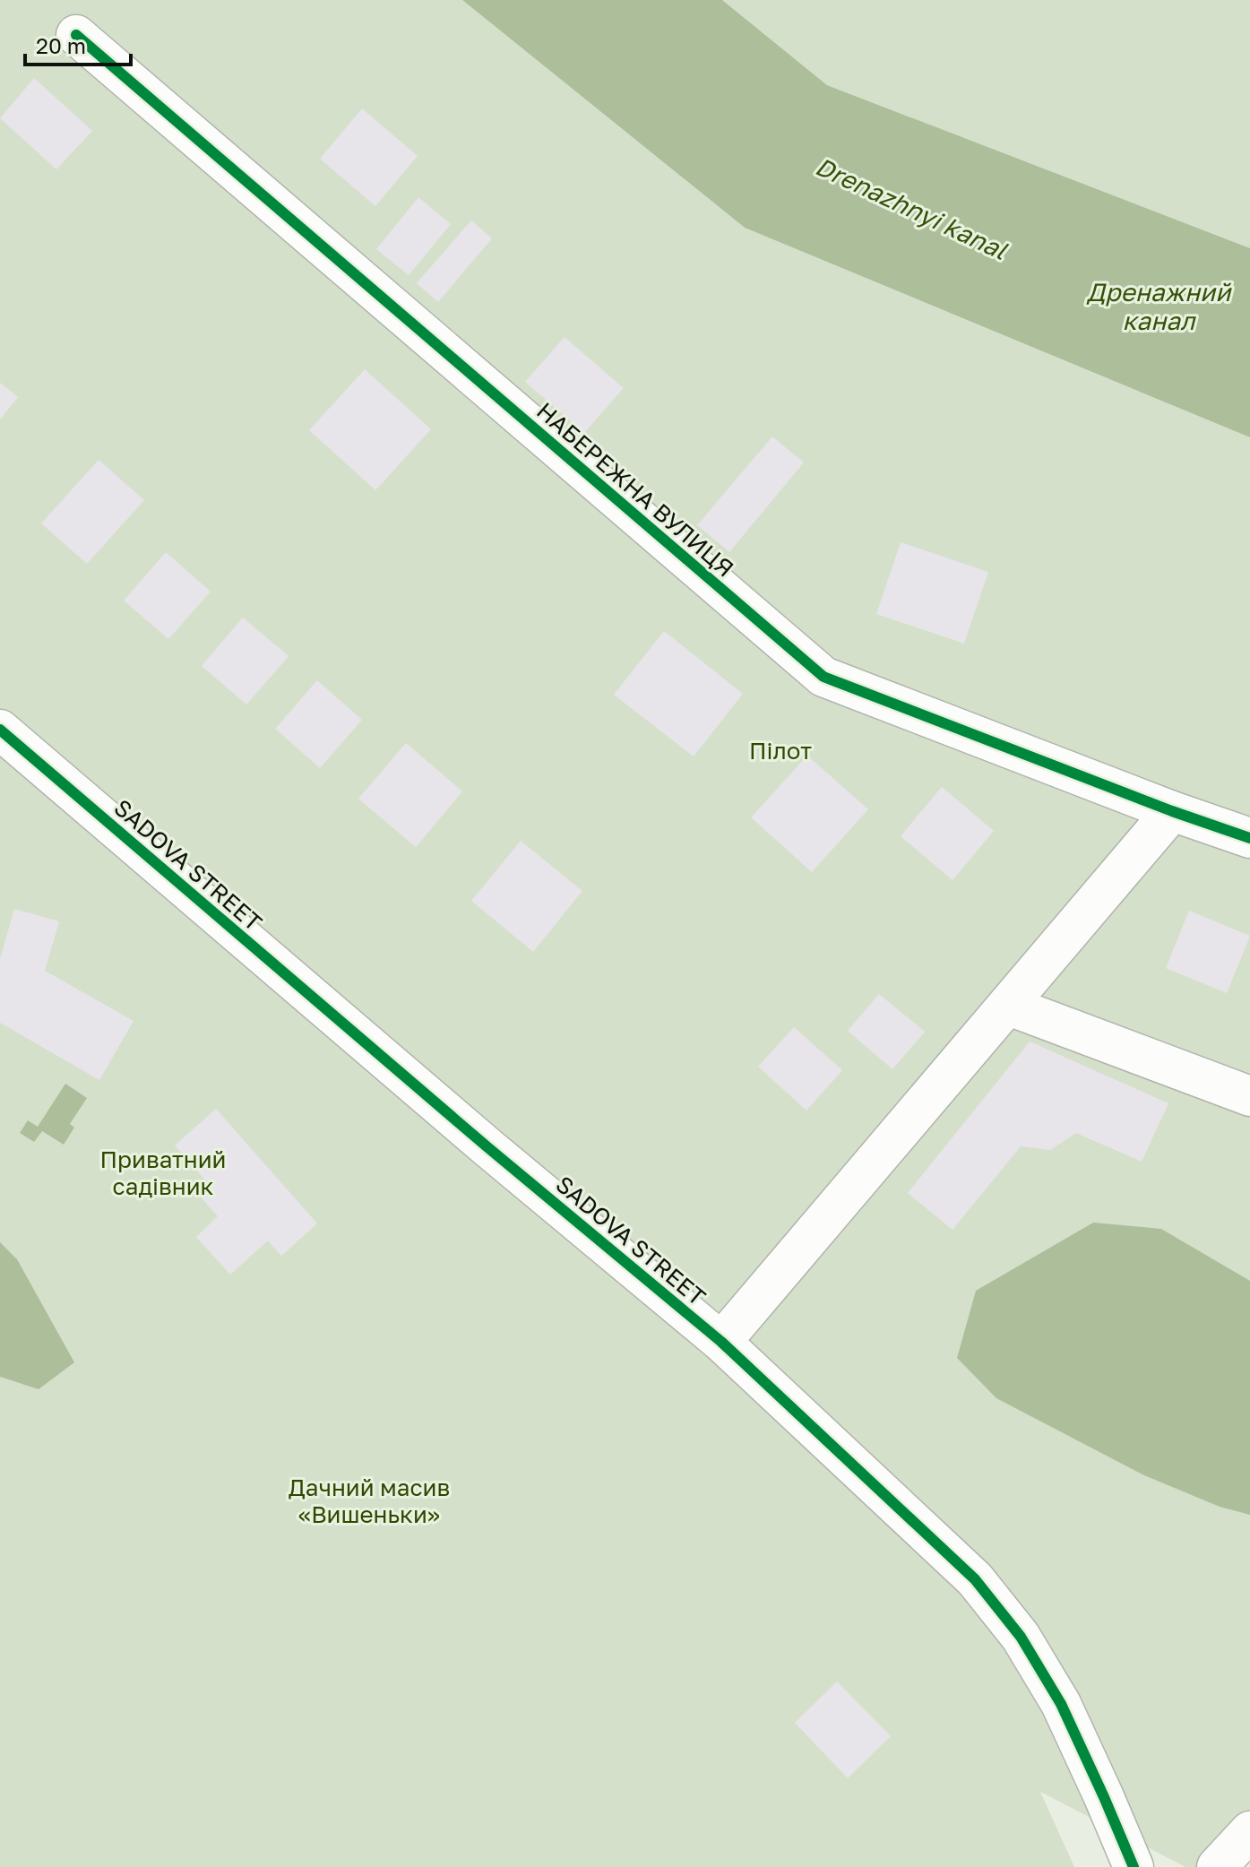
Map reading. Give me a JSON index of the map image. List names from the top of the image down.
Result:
{
  "streets": {
    "street": ["НАБЕРЕЖНА ВУЛИЦЯ", "SADOVA STREET"]
  },
  "water": ["Drenazhnyi kanal", "Дренажний канал"],
  "parks": ["Пілот", "Приватний садівник", "Дачний масив «Вишеньки»"],
  "scale_bar": "20 m"
}
